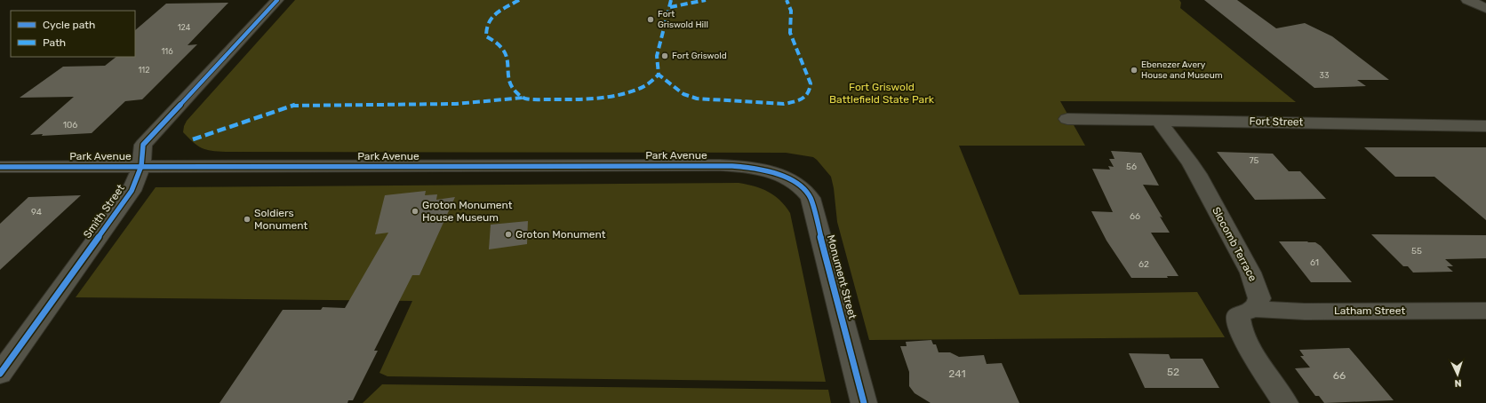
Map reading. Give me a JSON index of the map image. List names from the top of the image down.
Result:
{
  "streets": {
    "street": [
      "Fort Street",
      "Park Avenue",
      "Smith Street",
      "Slocomb Terrace",
      "Monument Street",
      "Latham Street"
    ]
  },
  "crossings": [
    ["Fort Street", "Slocomb Terrace"],
    ["Park Avenue", "Smith Street"],
    ["Park Avenue", "Monument Street"],
    ["Slocomb Terrace", "Latham Street"]
  ],
  "parks": ["Fort Griswold Battlefield State Park"],
  "places": [
    "Fort Griswold Hill",
    "Fort Griswold",
    "Ebenezer Avery House and Museum",
    "Groton Monument House Museum",
    "Soldiers Monument",
    "Groton Monument"
  ],
  "house_numbers": [
    "124",
    "116",
    "112",
    "33",
    "106",
    "75",
    "56",
    "94",
    "66",
    "55",
    "61",
    "62",
    "52",
    "241",
    "66"
  ],
  "legend": ["Cycle path", "Path"],
  "north": "bottom"
}
